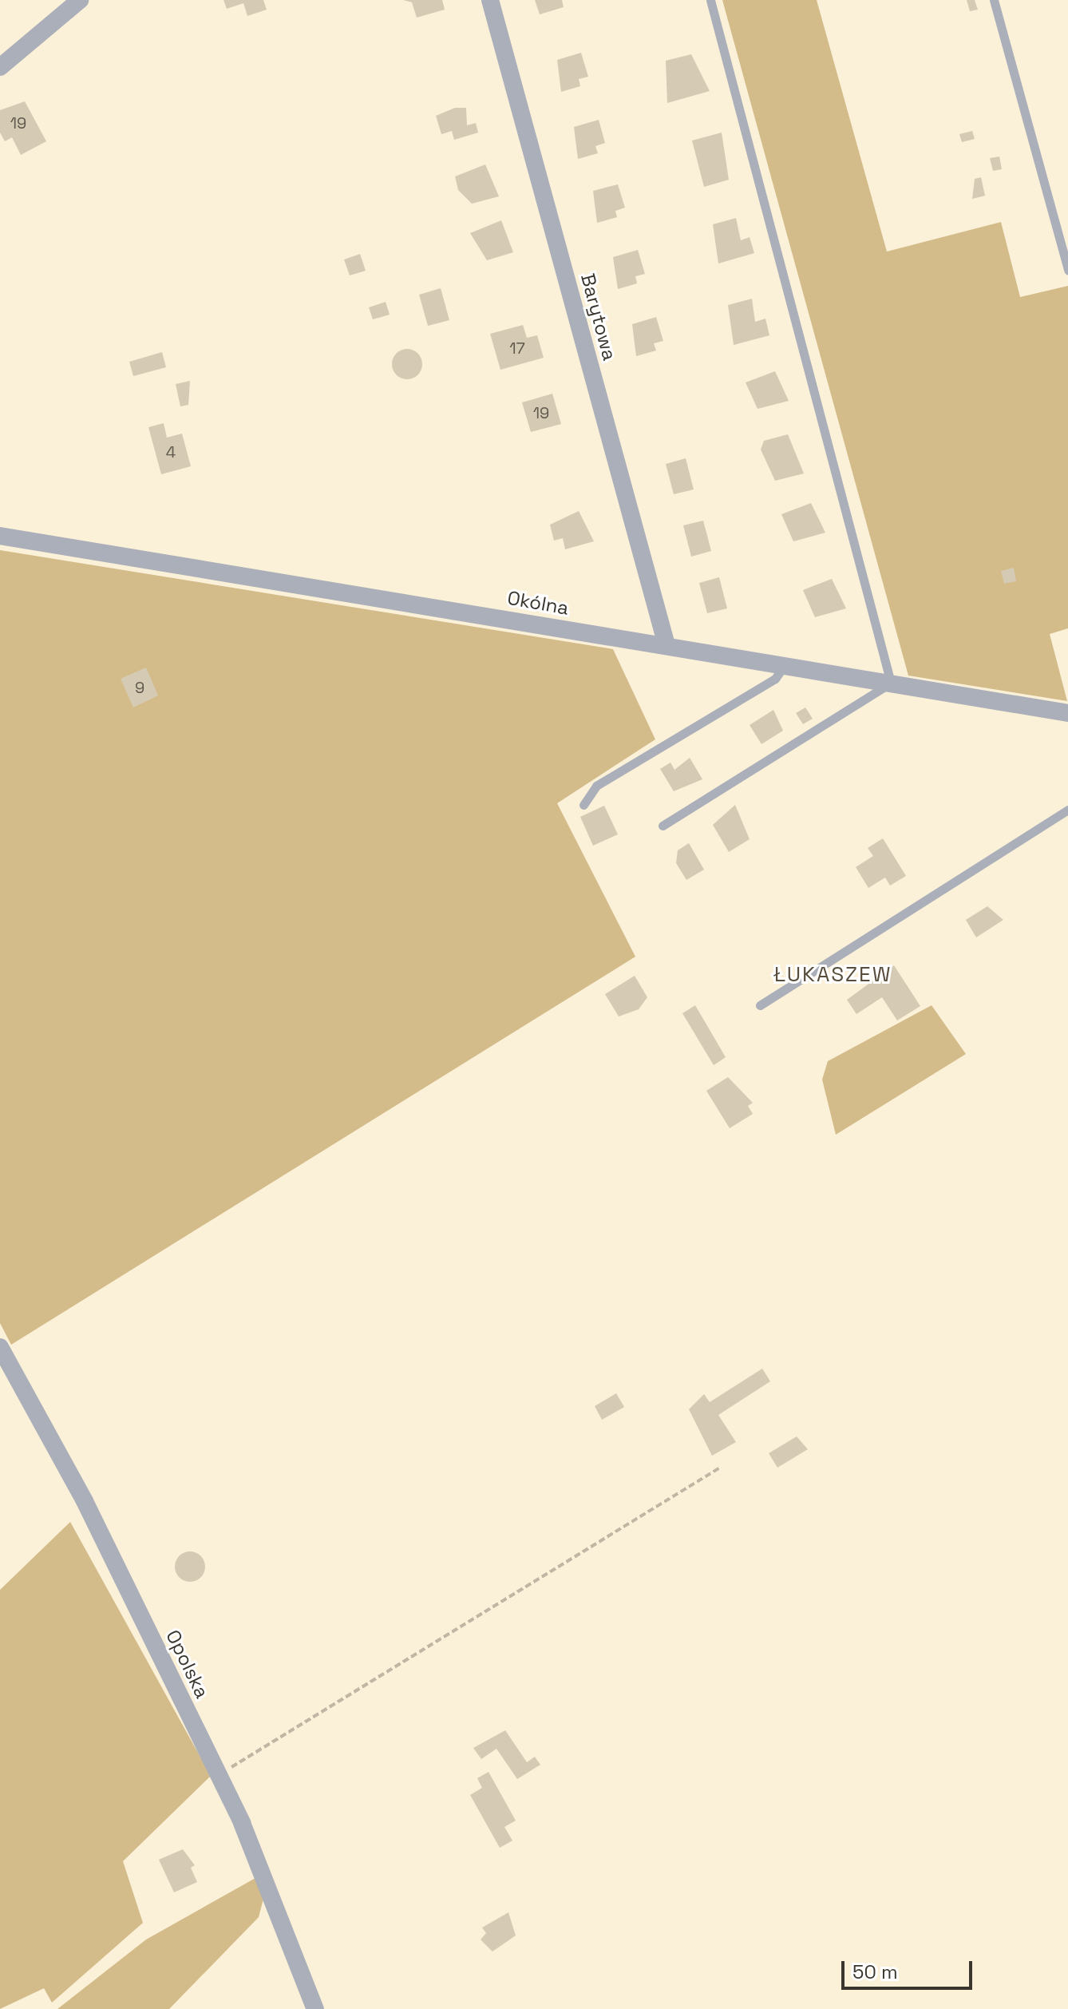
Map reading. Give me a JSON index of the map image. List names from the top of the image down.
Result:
{
  "streets": {
    "street": ["Barytowa", "Okólna", "Opolska"]
  },
  "crossings": [
    ["Barytowa", "Okólna"]
  ],
  "districts": ["ŁUKASZEW"],
  "house_numbers": [
    "19",
    "17",
    "19",
    "4",
    "9"
  ],
  "scale_bar": "50 m"
}
